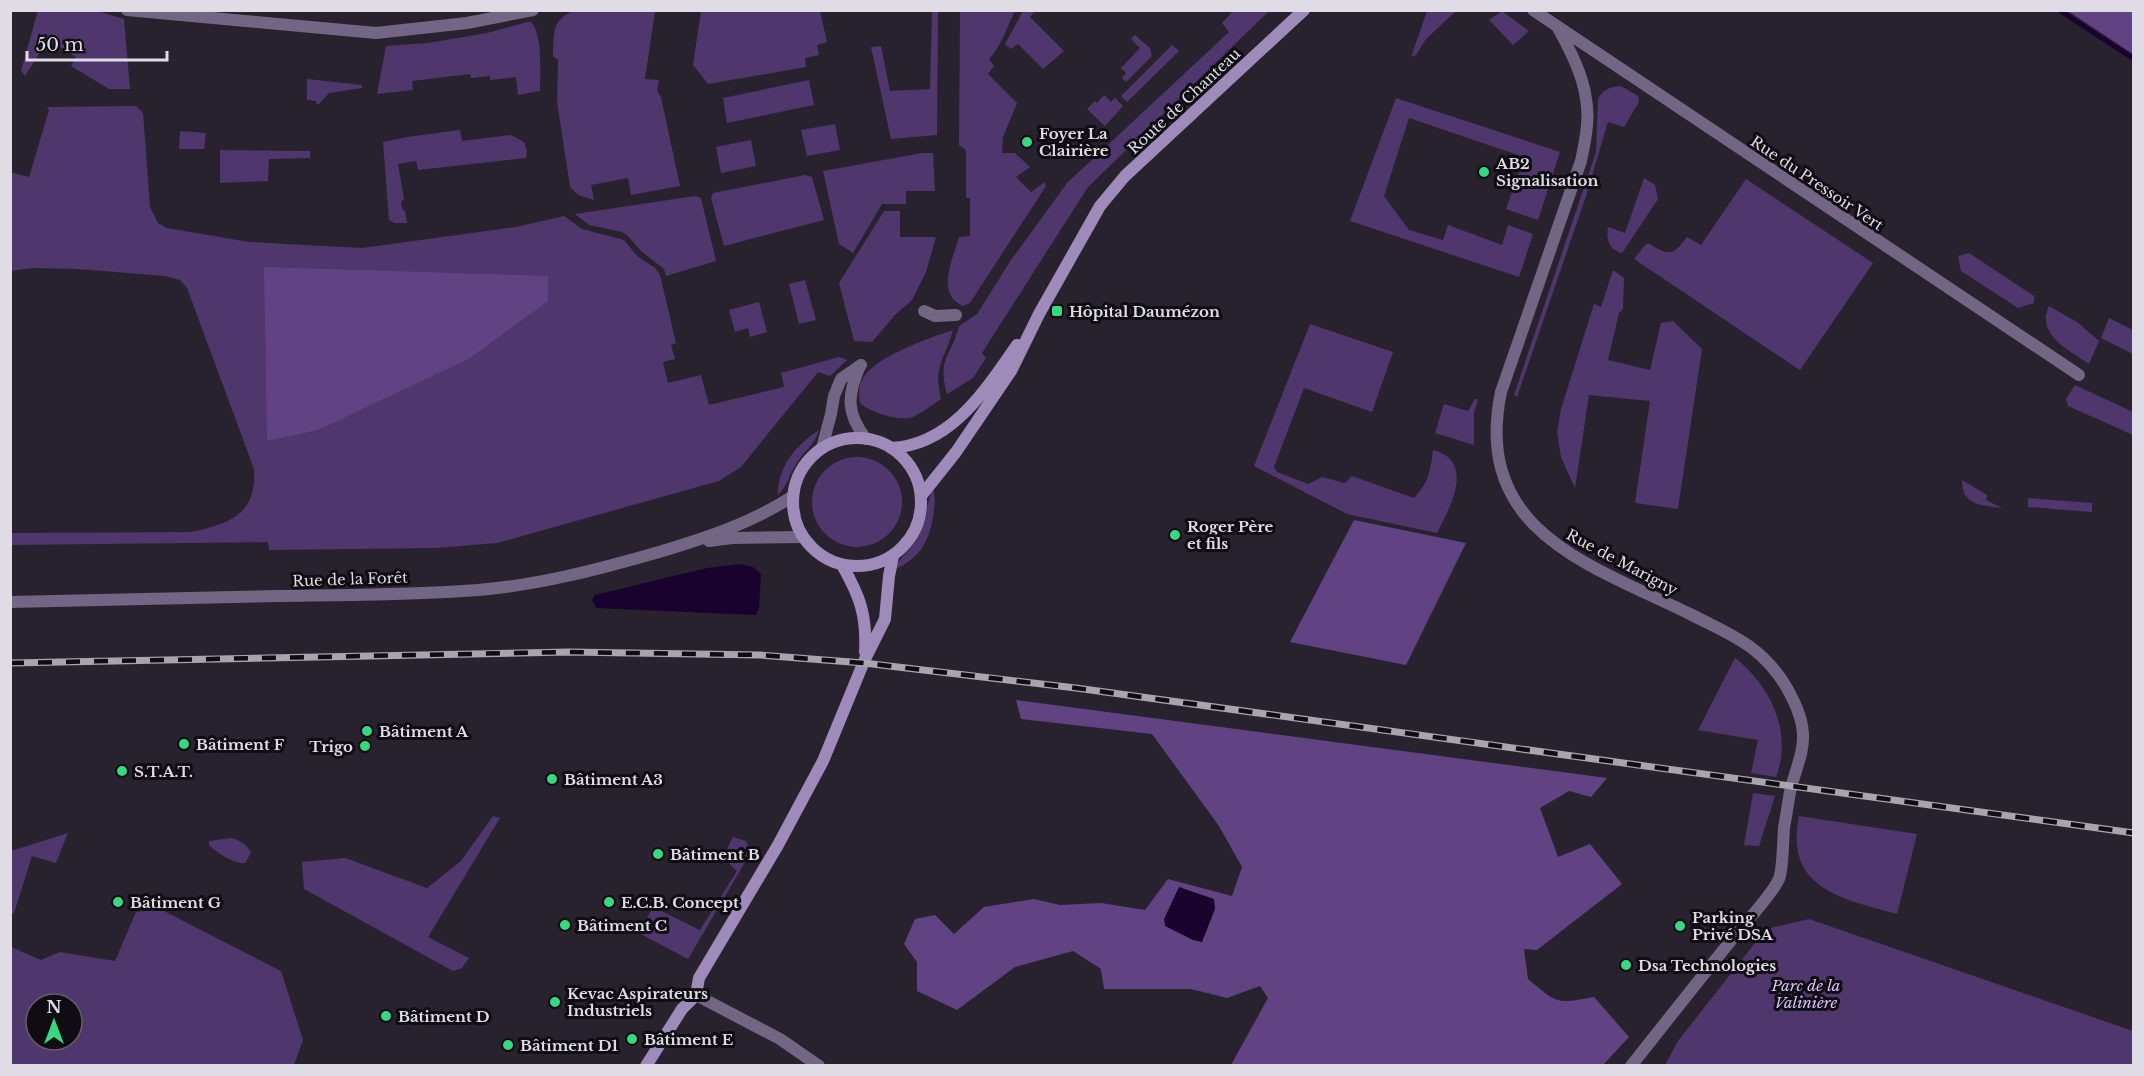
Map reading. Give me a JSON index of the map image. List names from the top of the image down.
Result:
{
  "streets": {
    "main road": ["Route de Chanteau"],
    "street": ["Rue du Pressoir Vert", "Rue de Marigny", "Rue de la Forêt"]
  },
  "crossings": [
    ["Route de Chanteau", "Rue de la Forêt"],
    ["Rue du Pressoir Vert", "Rue de Marigny"]
  ],
  "parks": ["Parc de la Valinière"],
  "places": {
    "other": [
      "Foyer La Clairière",
      "AB2 Signalisation",
      "Roger Père et fils",
      "Bâtiment A",
      "Bâtiment F",
      "Trigo",
      "S.T.A.T.",
      "Bâtiment A3",
      "Bâtiment B",
      "Bâtiment G",
      "E.C.B. Concept",
      "Bâtiment C",
      "Parking Privé DSA",
      "Dsa Technologies",
      "Kevac Aspirateurs Industriels",
      "Bâtiment D",
      "Bâtiment E",
      "Bâtiment D1"
    ],
    "transit": ["Hôpital Daumézon"]
  },
  "scale_bar": "50 m",
  "north": "top"
}
